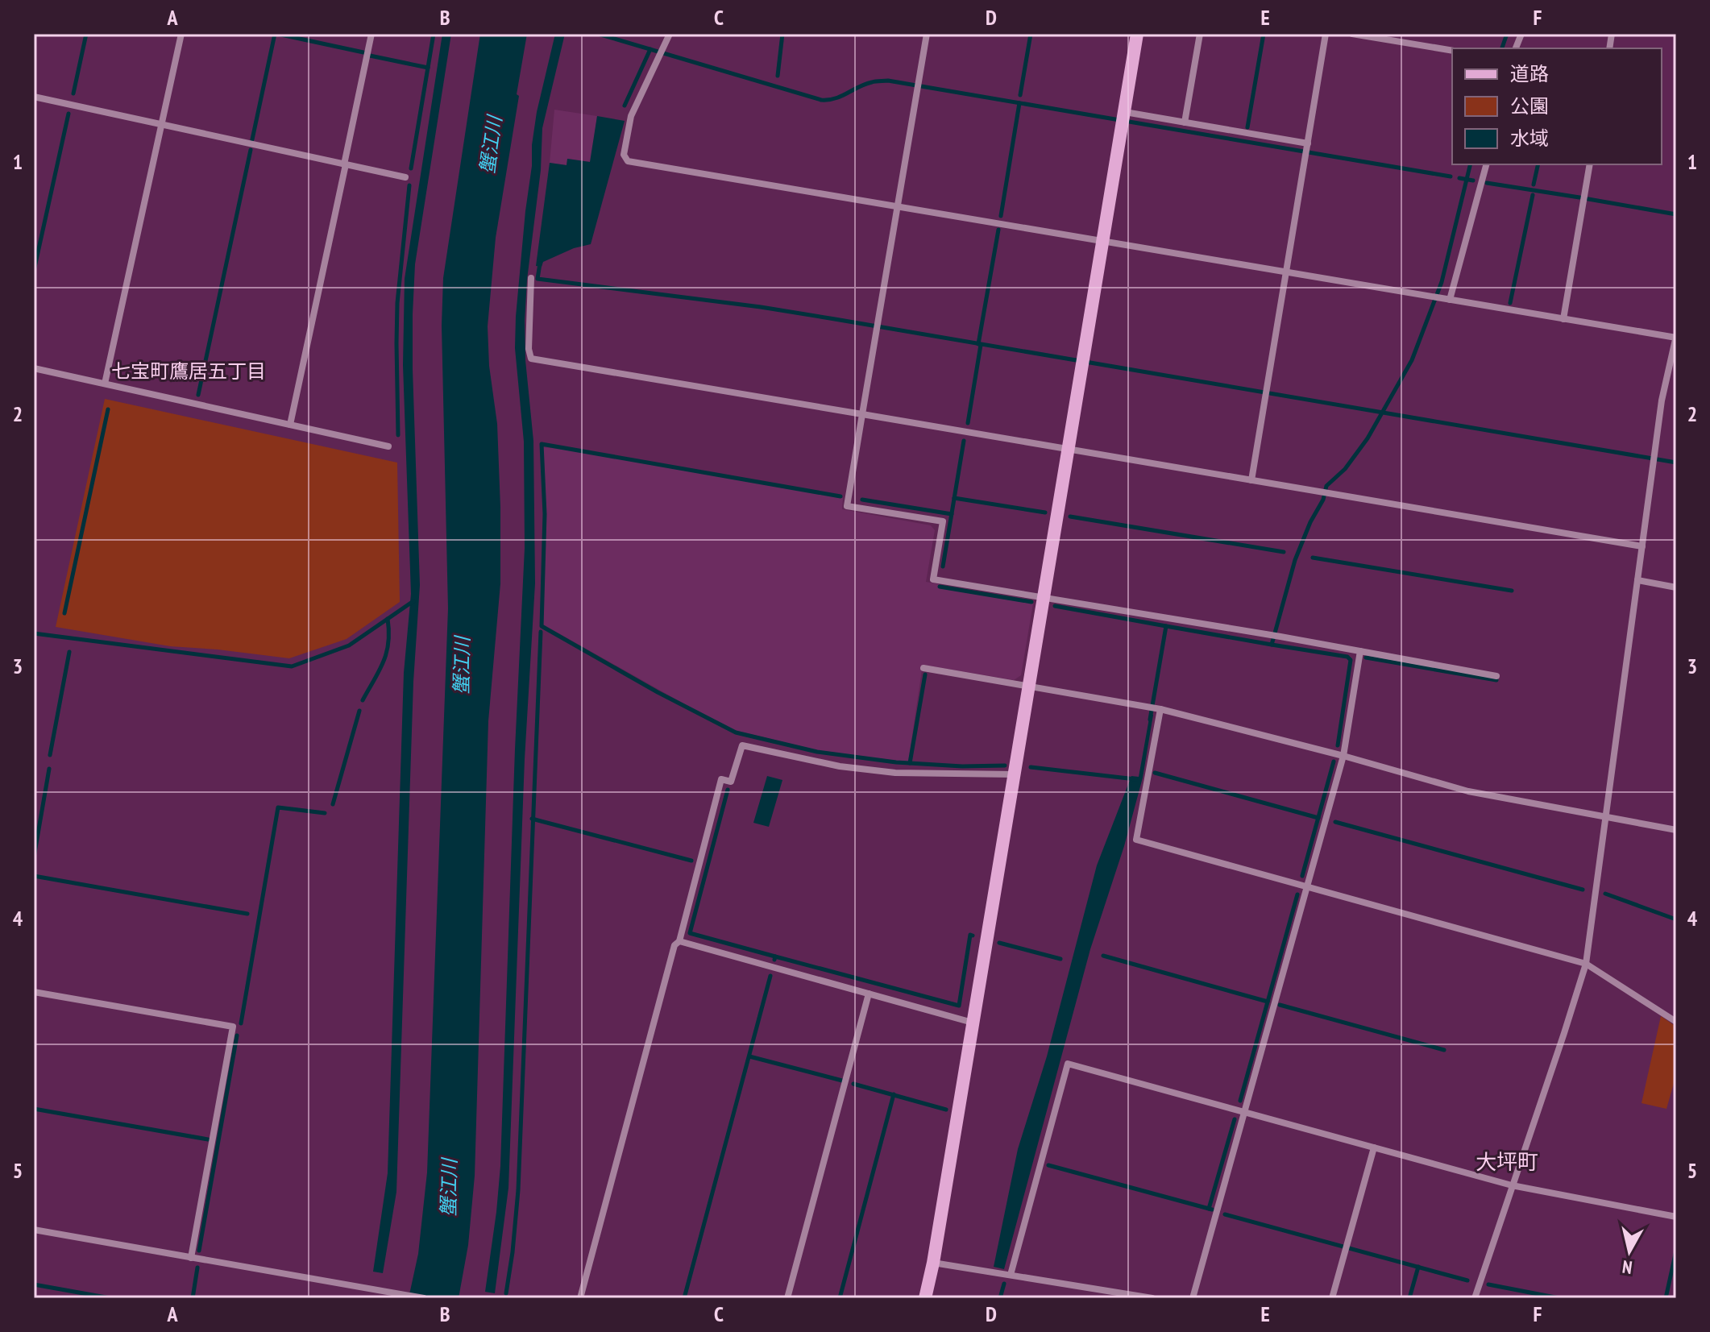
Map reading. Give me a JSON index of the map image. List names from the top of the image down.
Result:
{
  "districts": ["七宝町鷹居五丁目", "大坪町"],
  "water": ["蟹江川"],
  "legend": ["道路", "公園", "水域"],
  "north": "bottom",
  "grid": {
    "columns": [
      "A",
      "B",
      "C",
      "D",
      "E",
      "F"
    ],
    "rows": [
      "1",
      "2",
      "3",
      "4",
      "5"
    ]
  }
}
